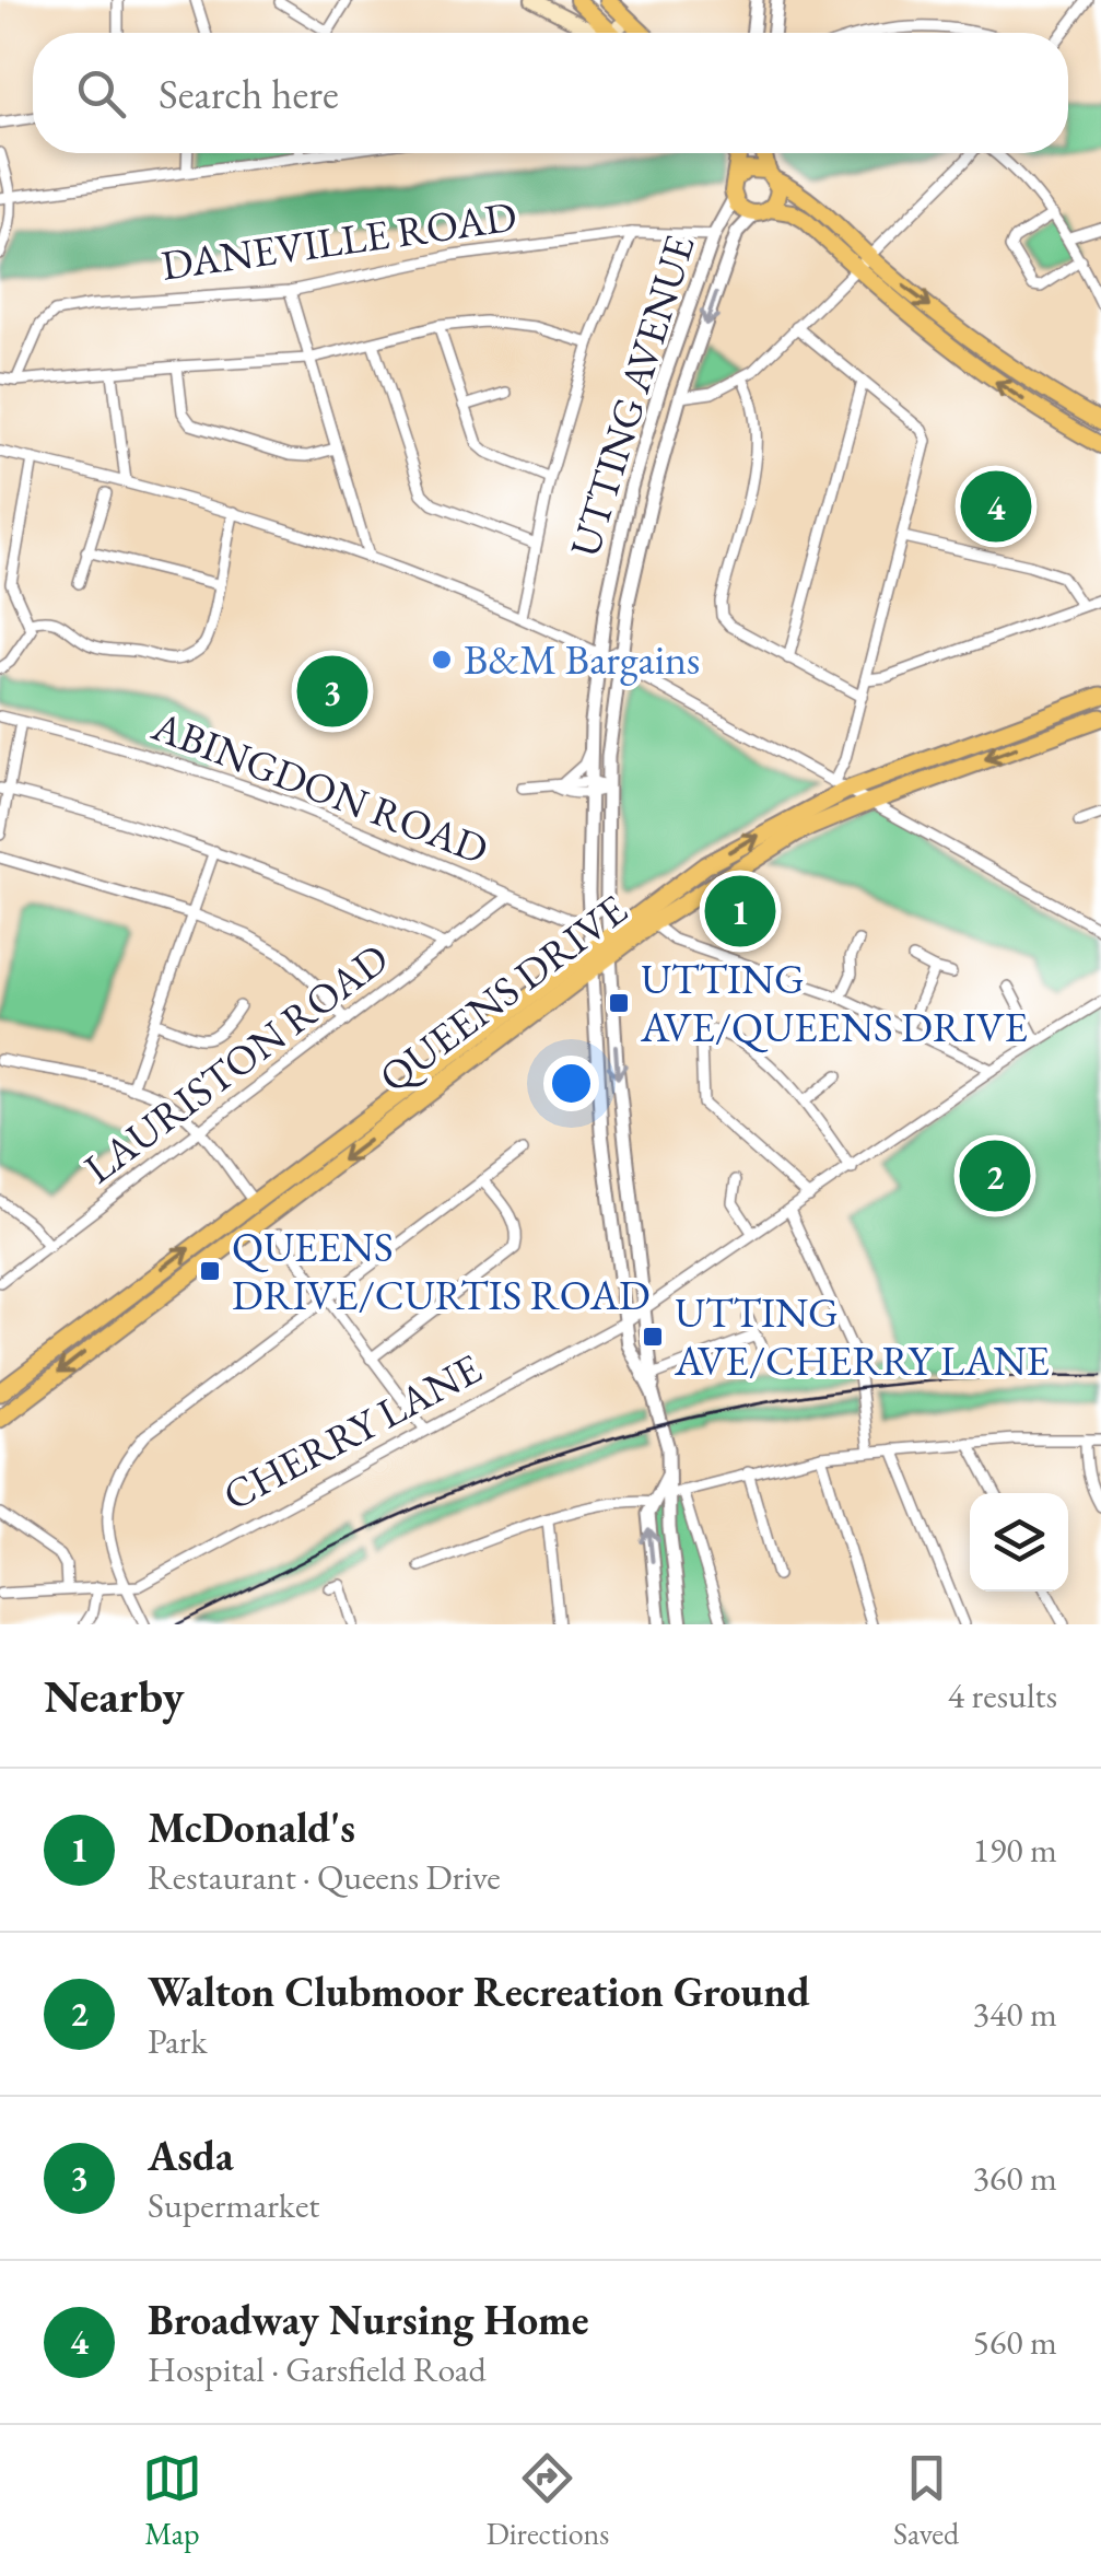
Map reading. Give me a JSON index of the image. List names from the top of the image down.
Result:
{
  "streets": {
    "highway": ["QUEENS DRIVE"],
    "street": [
      "DANEVILLE ROAD",
      "UTTING AVENUE",
      "ABINGDON ROAD",
      "LAURISTON ROAD",
      "CHERRY LANE"
    ]
  },
  "crossings": [
    ["DANEVILLE ROAD", "UTTING AVENUE"],
    ["UTTING AVENUE", "ABINGDON ROAD"],
    ["UTTING AVENUE", "QUEENS DRIVE"],
    ["UTTING AVENUE", "CHERRY LANE"],
    ["ABINGDON ROAD", "LAURISTON ROAD"]
  ],
  "places": {
    "other": ["B&M Bargains"],
    "transit": ["UTTING AVE/QUEENS DRIVE", "QUEENS DRIVE/CURTIS ROAD", "UTTING AVE/CHERRY LANE"]
  },
  "page": {
    "search": "Search here",
    "pins": [
      "4",
      "3",
      "1",
      "2"
    ],
    "heading": ["Nearby", "4 results"],
    "list": [
      {
        "mark": "1",
        "name": "McDonald's",
        "note": "Restaurant · Queens Drive",
        "value": "190 m"
      },
      {
        "mark": "2",
        "name": "Walton Clubmoor Recreation Ground",
        "note": "Park",
        "value": "340 m"
      },
      {
        "mark": "3",
        "name": "Asda",
        "note": "Supermarket",
        "value": "360 m"
      },
      {
        "mark": "4",
        "name": "Broadway Nursing Home",
        "note": "Hospital · Garsfield Road",
        "value": "560 m"
      }
    ],
    "nav": ["Map", "Directions", "Saved"]
  }
}
